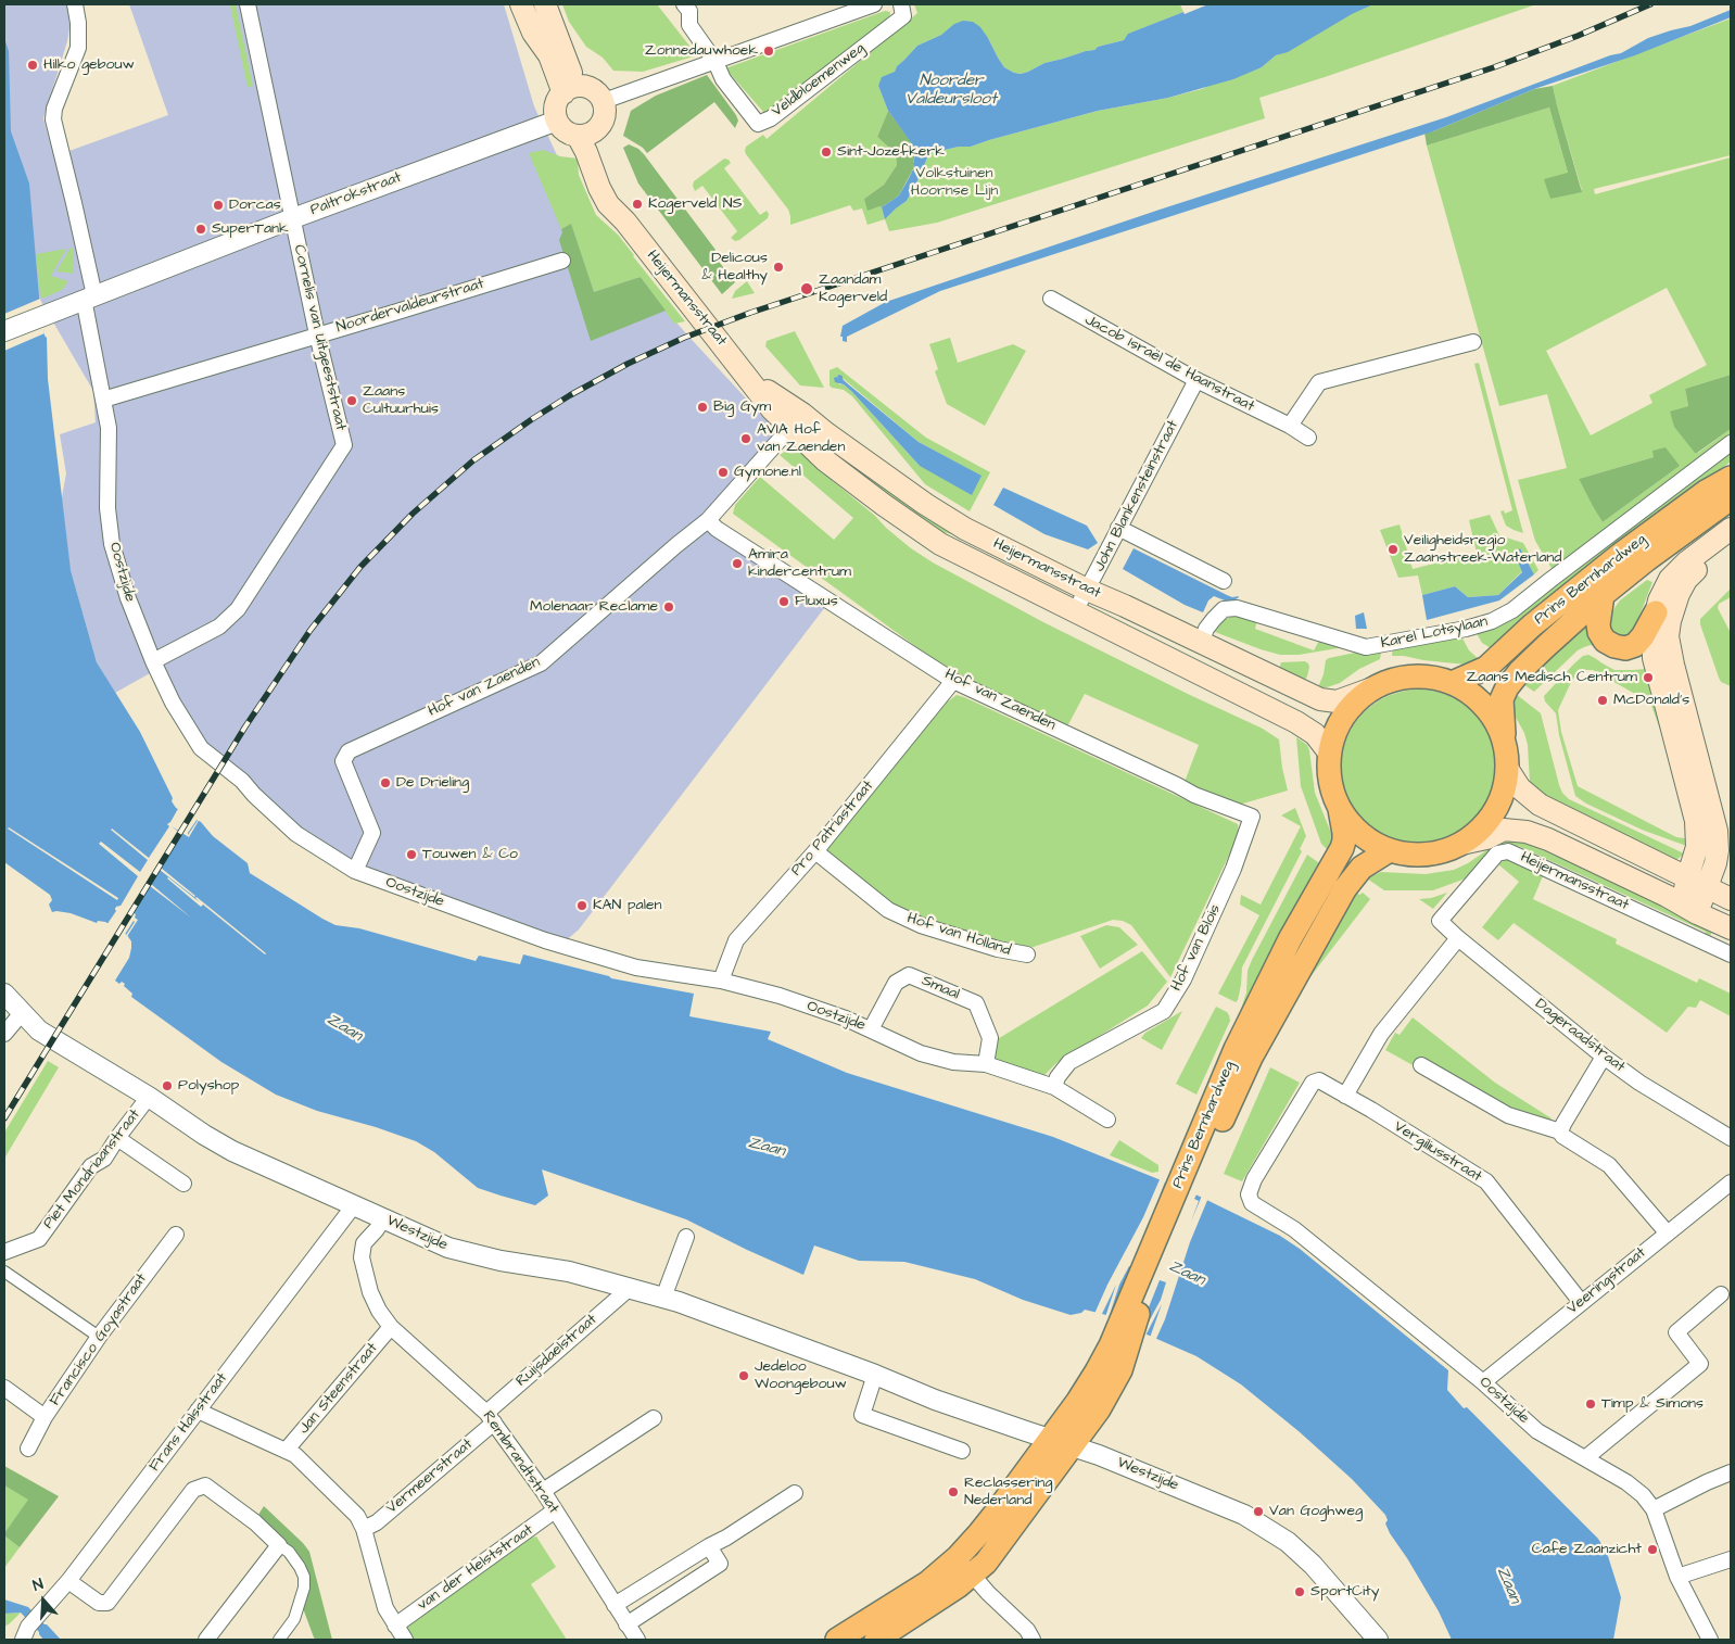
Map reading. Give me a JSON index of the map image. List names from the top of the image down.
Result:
{
  "streets": {
    "main road": ["Heijermansstraat", "Prins Bernhardweg"],
    "street": [
      "Veldbloemenweg",
      "Paltrokstraat",
      "Noordervaldeurstraat",
      "Cornelis van Uitgeeststraat",
      "Jacob Israël de Haanstraat",
      "John Blankensteinstraat",
      "Oostzijde",
      "Karel Lotsylaan",
      "Hof van Zaenden",
      "Pro Patriastraat",
      "Hof van Holland",
      "Hof van Blois",
      "Smaal",
      "Dageraadstraat",
      "Vergiliusstraat",
      "Piet Mondriaanstraat",
      "Westzijde",
      "Veeringstraat",
      "Francisco Goyastraat",
      "Ruijsdaelstraat",
      "Jan Steenstraat",
      "Frans Halsstraat",
      "Rembrandtstraat",
      "Vermeerstraat",
      "van der Helststraat"
    ]
  },
  "crossings": [
    ["Paltrokstraat", "Heijermansstraat"],
    ["Paltrokstraat", "Cornelis van Uitgeeststraat"],
    ["Paltrokstraat", "Oostzijde"],
    ["Heijermansstraat", "John Blankensteinstraat"],
    ["Heijermansstraat", "Prins Bernhardweg"],
    ["Heijermansstraat", "Karel Lotsylaan"],
    ["Heijermansstraat", "Hof van Zaenden"],
    ["Heijermansstraat", "Dageraadstraat"],
    ["Noordervaldeurstraat", "Cornelis van Uitgeeststraat"],
    ["Noordervaldeurstraat", "Oostzijde"],
    ["Cornelis van Uitgeeststraat", "Oostzijde"],
    ["Jacob Israël de Haanstraat", "John Blankensteinstraat"],
    ["Oostzijde", "Hof van Zaenden"],
    ["Oostzijde", "Pro Patriastraat"],
    ["Oostzijde", "Hof van Blois"],
    ["Oostzijde", "Smaal"],
    ["Oostzijde", "Vergiliusstraat"],
    ["Oostzijde", "Veeringstraat"],
    ["Prins Bernhardweg", "Westzijde"],
    ["Hof van Zaenden", "Pro Patriastraat"],
    ["Hof van Zaenden", "Hof van Blois"],
    ["Pro Patriastraat", "Hof van Holland"],
    ["Vergiliusstraat", "Veeringstraat"],
    ["Piet Mondriaanstraat", "Westzijde"],
    ["Westzijde", "Ruijsdaelstraat"],
    ["Westzijde", "Frans Halsstraat"],
    ["Westzijde", "Rembrandtstraat"],
    ["Ruijsdaelstraat", "Rembrandtstraat"],
    ["Ruijsdaelstraat", "Vermeerstraat"],
    ["Jan Steenstraat", "Rembrandtstraat"],
    ["Rembrandtstraat", "Vermeerstraat"],
    ["Rembrandtstraat", "van der Helststraat"]
  ],
  "water": ["Noorder Valdeursloot", "Zaan"],
  "parks": ["Volkstuinen Hoornse Lijn"],
  "places": [
    "Zonnedauwhoek",
    "Hilko gebouw",
    "Sint-Jozefkerk",
    "Kogerveld NS",
    "Dorcas",
    "SuperTank",
    "Delicous & Healthy",
    "Zaandam Kogerveld",
    "Zaans Cultuurhuis",
    "Big Gym",
    "AVIA Hof van Zaenden",
    "Gymone.nl",
    "Veiligheidsregio Zaanstreek-Waterland",
    "Amira kindercentrum",
    "Fluxus",
    "Molenaar Reclame",
    "Zaans Medisch Centrum",
    "McDonald's",
    "De Drieling",
    "Touwen & Co",
    "KAN palen",
    "Polyshop",
    "Jedeloo Woongebouw",
    "Timp & Simons",
    "Reclassering Nederland",
    "Van Goghweg",
    "Cafe Zaanzicht",
    "SportCity"
  ],
  "north": "top"
}
